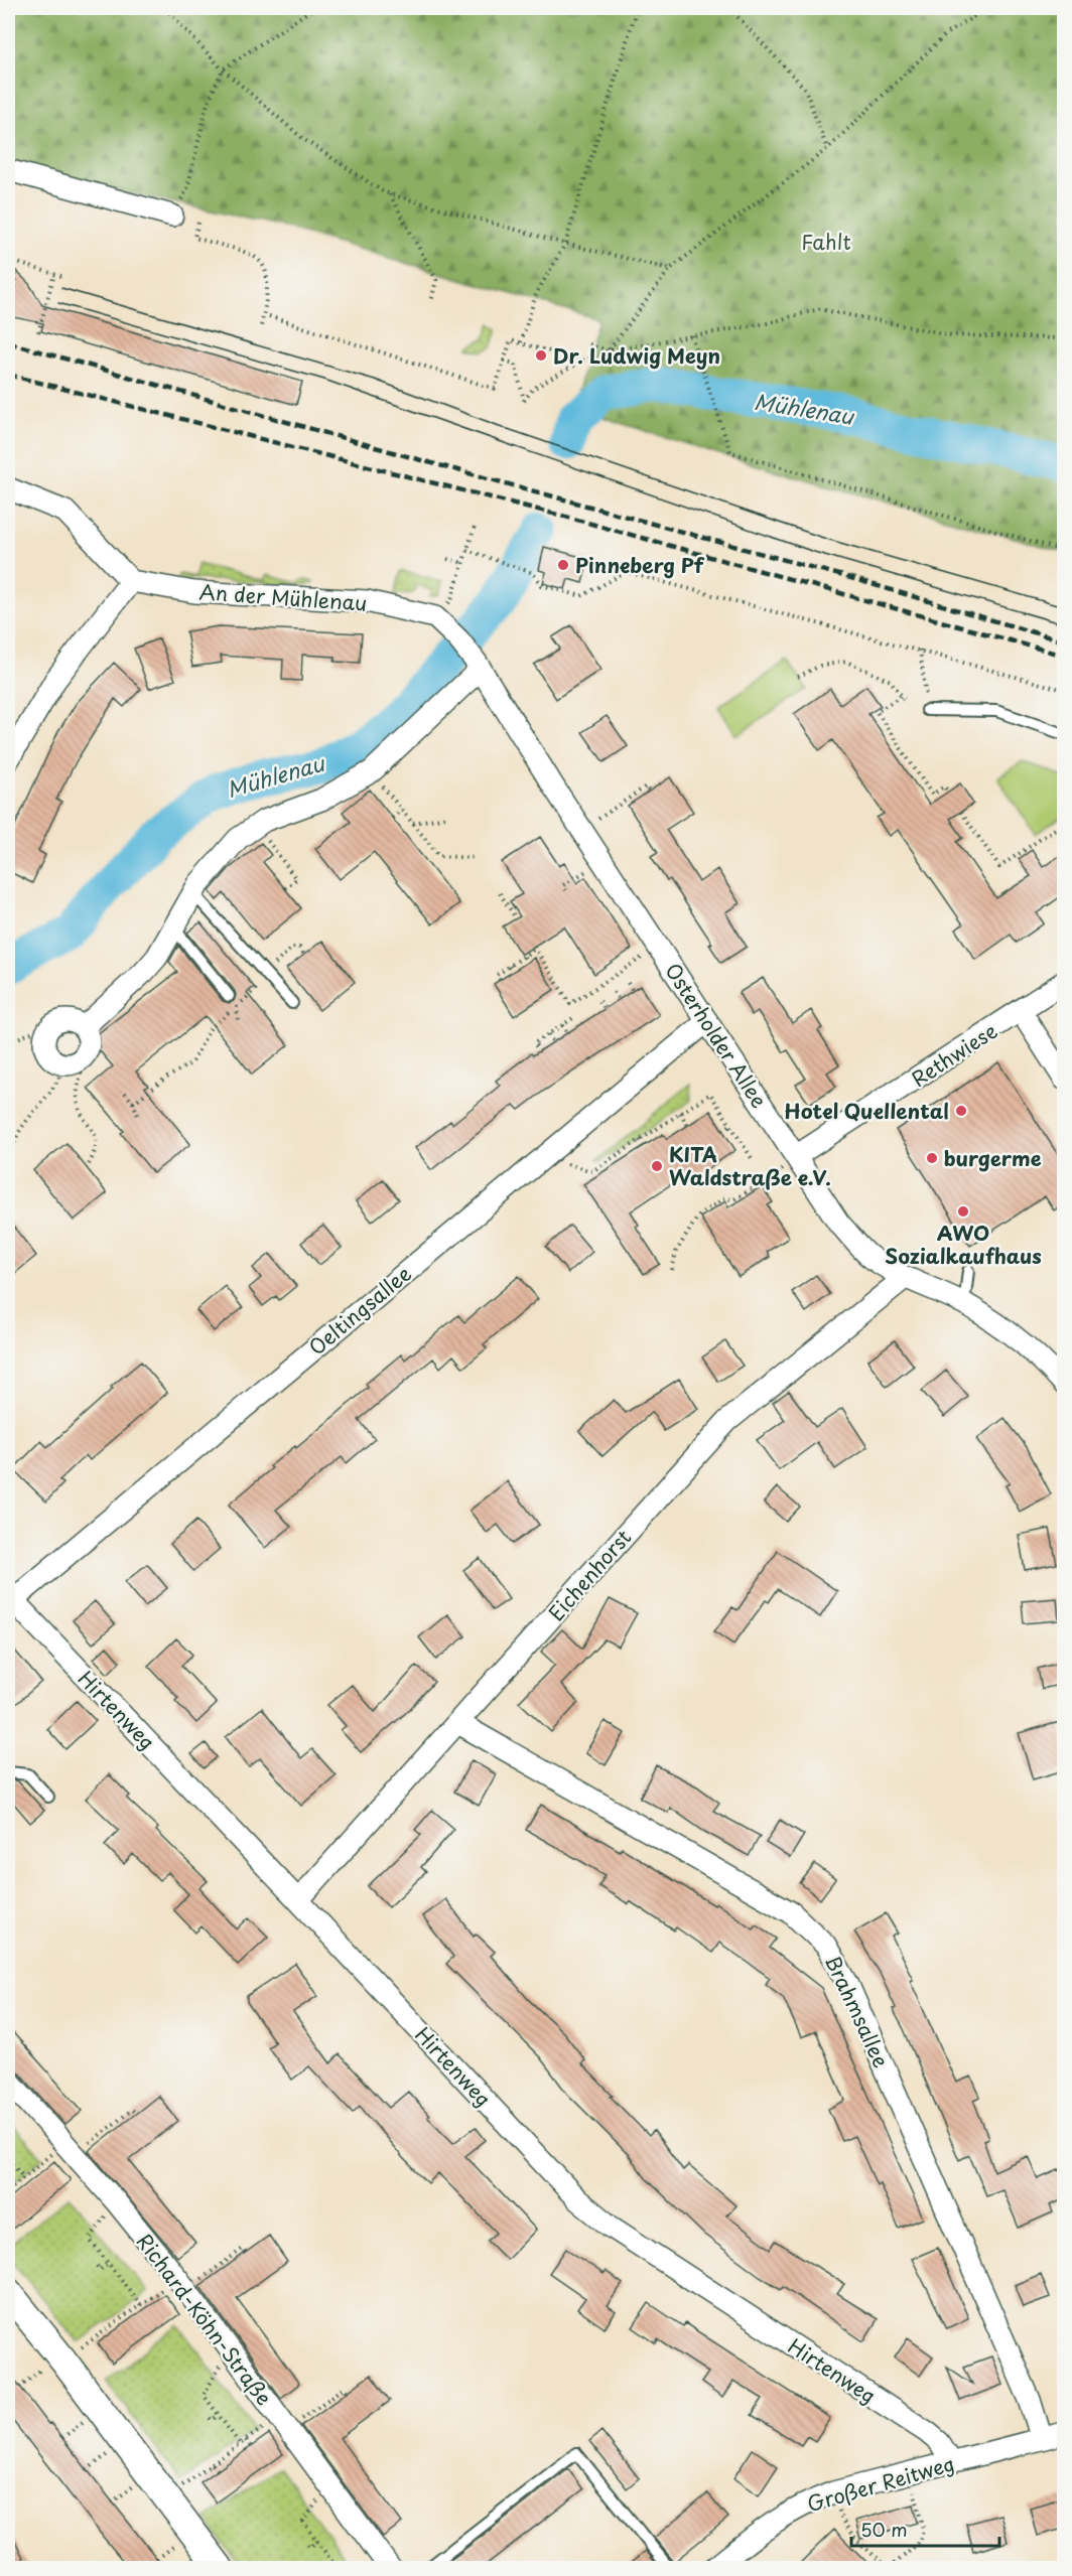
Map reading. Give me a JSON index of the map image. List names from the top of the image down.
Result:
{
  "streets": {
    "street": [
      "An der Mühlenau",
      "Osterholder Allee",
      "Rethwiese",
      "Oeltingsallee",
      "Eichenhorst",
      "Hirtenweg",
      "Brahmsallee",
      "Richard-Köhn-Straße",
      "Großer Reitweg"
    ]
  },
  "crossings": [
    ["An der Mühlenau", "Osterholder Allee"],
    ["Osterholder Allee", "Rethwiese"],
    ["Osterholder Allee", "Oeltingsallee"],
    ["Osterholder Allee", "Eichenhorst"],
    ["Oeltingsallee", "Hirtenweg"],
    ["Eichenhorst", "Hirtenweg"],
    ["Eichenhorst", "Brahmsallee"],
    ["Hirtenweg", "Großer Reitweg"],
    ["Brahmsallee", "Großer Reitweg"]
  ],
  "water": ["Mühlenau"],
  "parks": ["Fahlt"],
  "places": [
    "Dr. Ludwig Meyn",
    "Pinneberg Pf",
    "Hotel Quellental",
    "burgerme",
    "KITA Waldstraße e.V.",
    "AWO Sozialkaufhaus"
  ],
  "scale_bar": "50 m"
}
